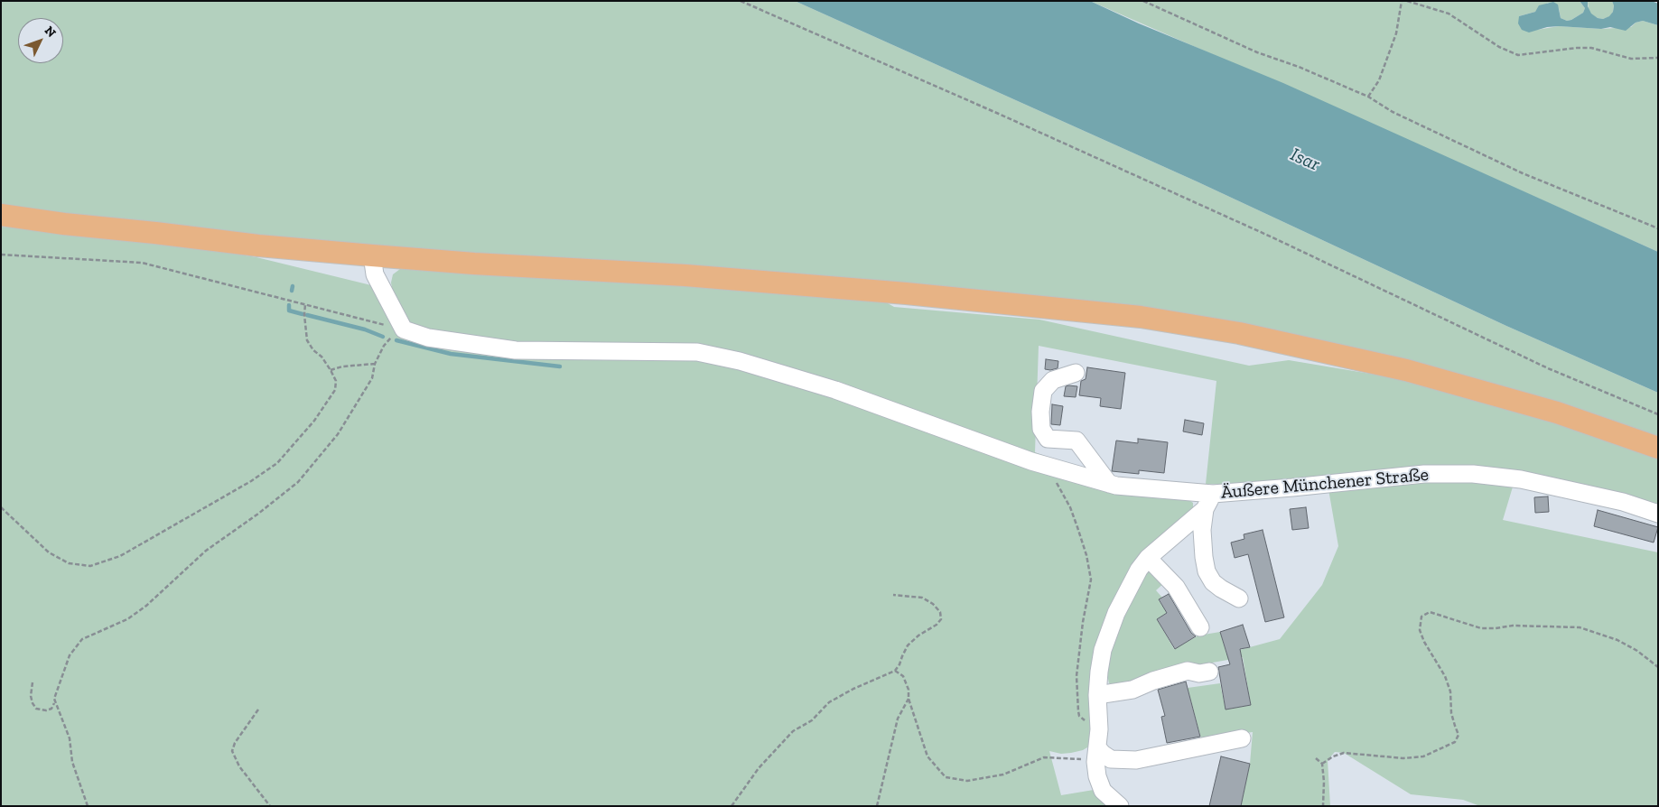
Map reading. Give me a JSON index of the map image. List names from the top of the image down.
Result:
{
  "streets": {
    "street": ["Äußere Münchener Straße"]
  },
  "water": ["Isar"],
  "north": "top right"
}
